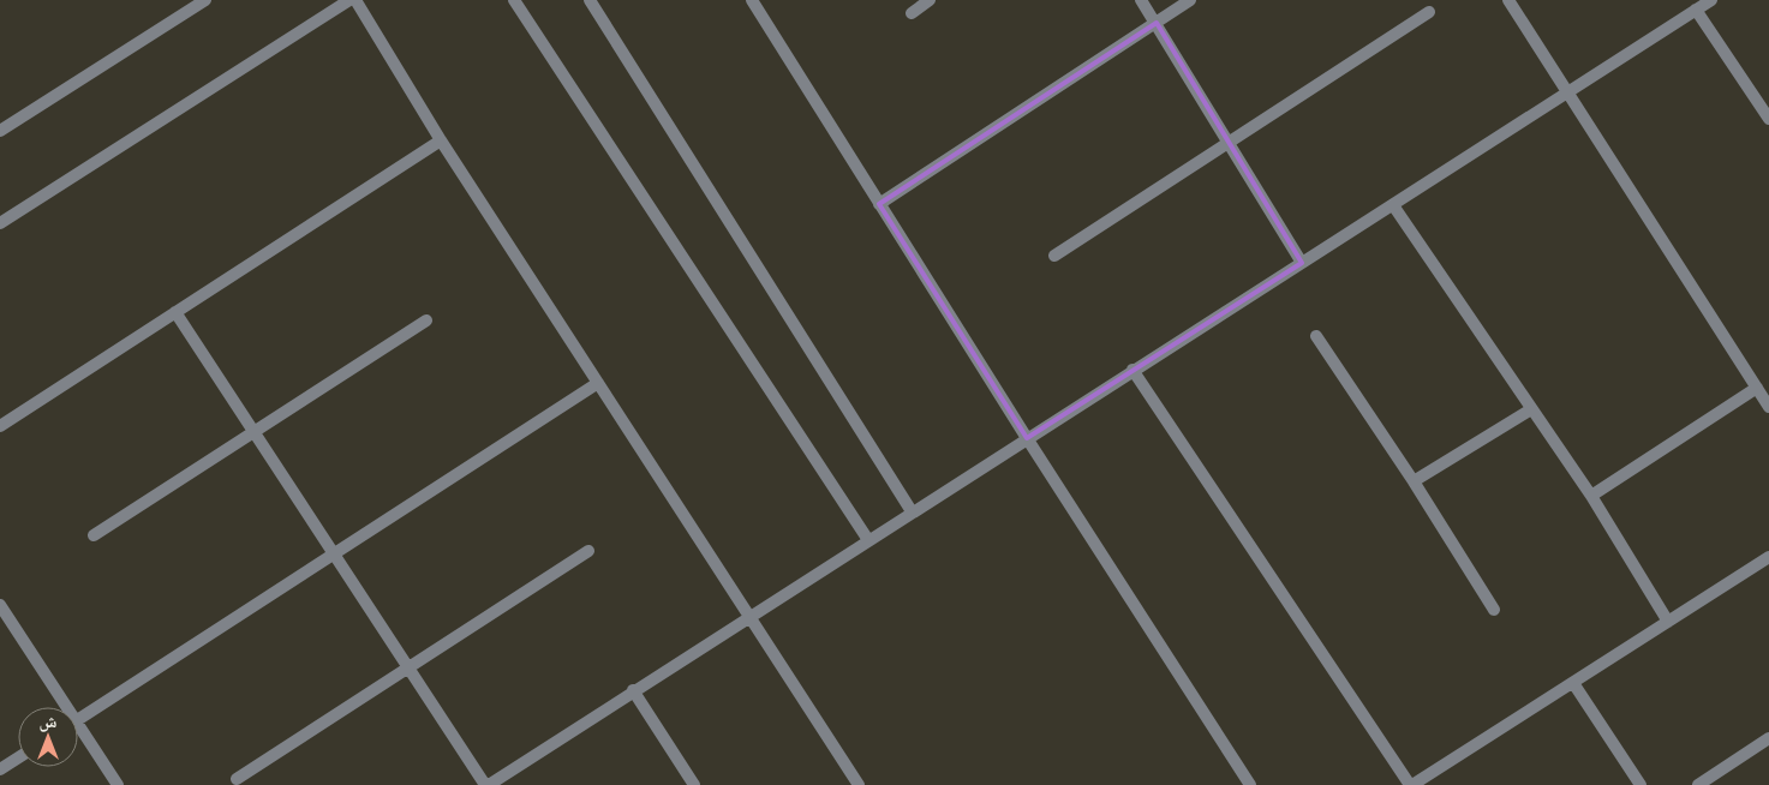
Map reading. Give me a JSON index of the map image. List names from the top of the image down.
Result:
{
  "north": "top"
}
